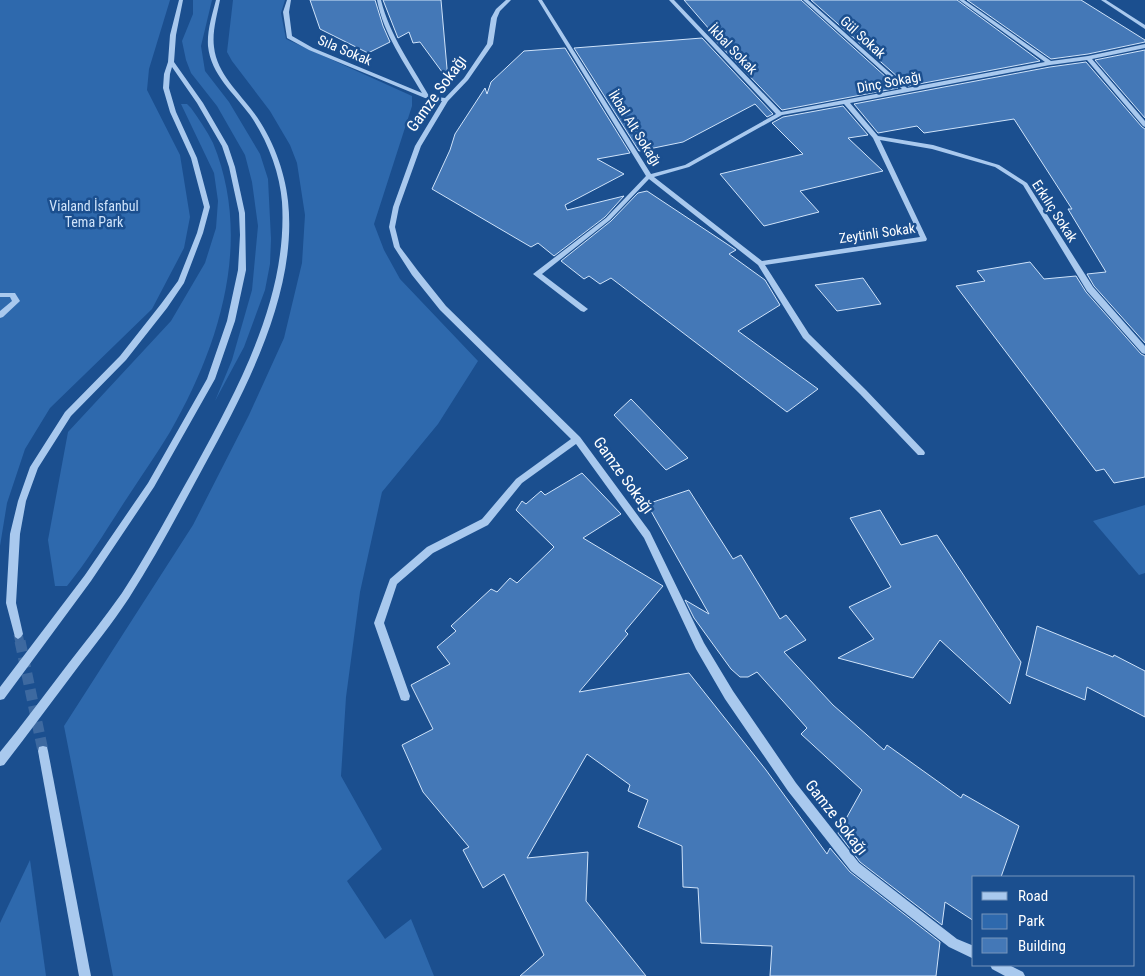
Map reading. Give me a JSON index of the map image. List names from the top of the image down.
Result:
{
  "streets": {
    "street": [
      "Gül Sokak",
      "İkbal Sokak",
      "Sıla Sokak",
      "Dinç Sokağı",
      "Gamze Sokağı",
      "İkbal Alt Sokağı",
      "Erkılıç Sokak",
      "Zeytinli Sokak"
    ]
  },
  "crossings": [
    ["Gül Sokak", "Dinç Sokağı"],
    ["İkbal Sokak", "Dinç Sokağı"],
    ["Dinç Sokağı", "İkbal Alt Sokağı"],
    ["Dinç Sokağı", "Zeytinli Sokak"],
    ["İkbal Alt Sokağı", "Zeytinli Sokak"],
    ["Erkılıç Sokak", "Zeytinli Sokak"]
  ],
  "parks": ["Vialand İsfanbul Tema Park"],
  "legend": ["Road", "Park", "Building"]
}
